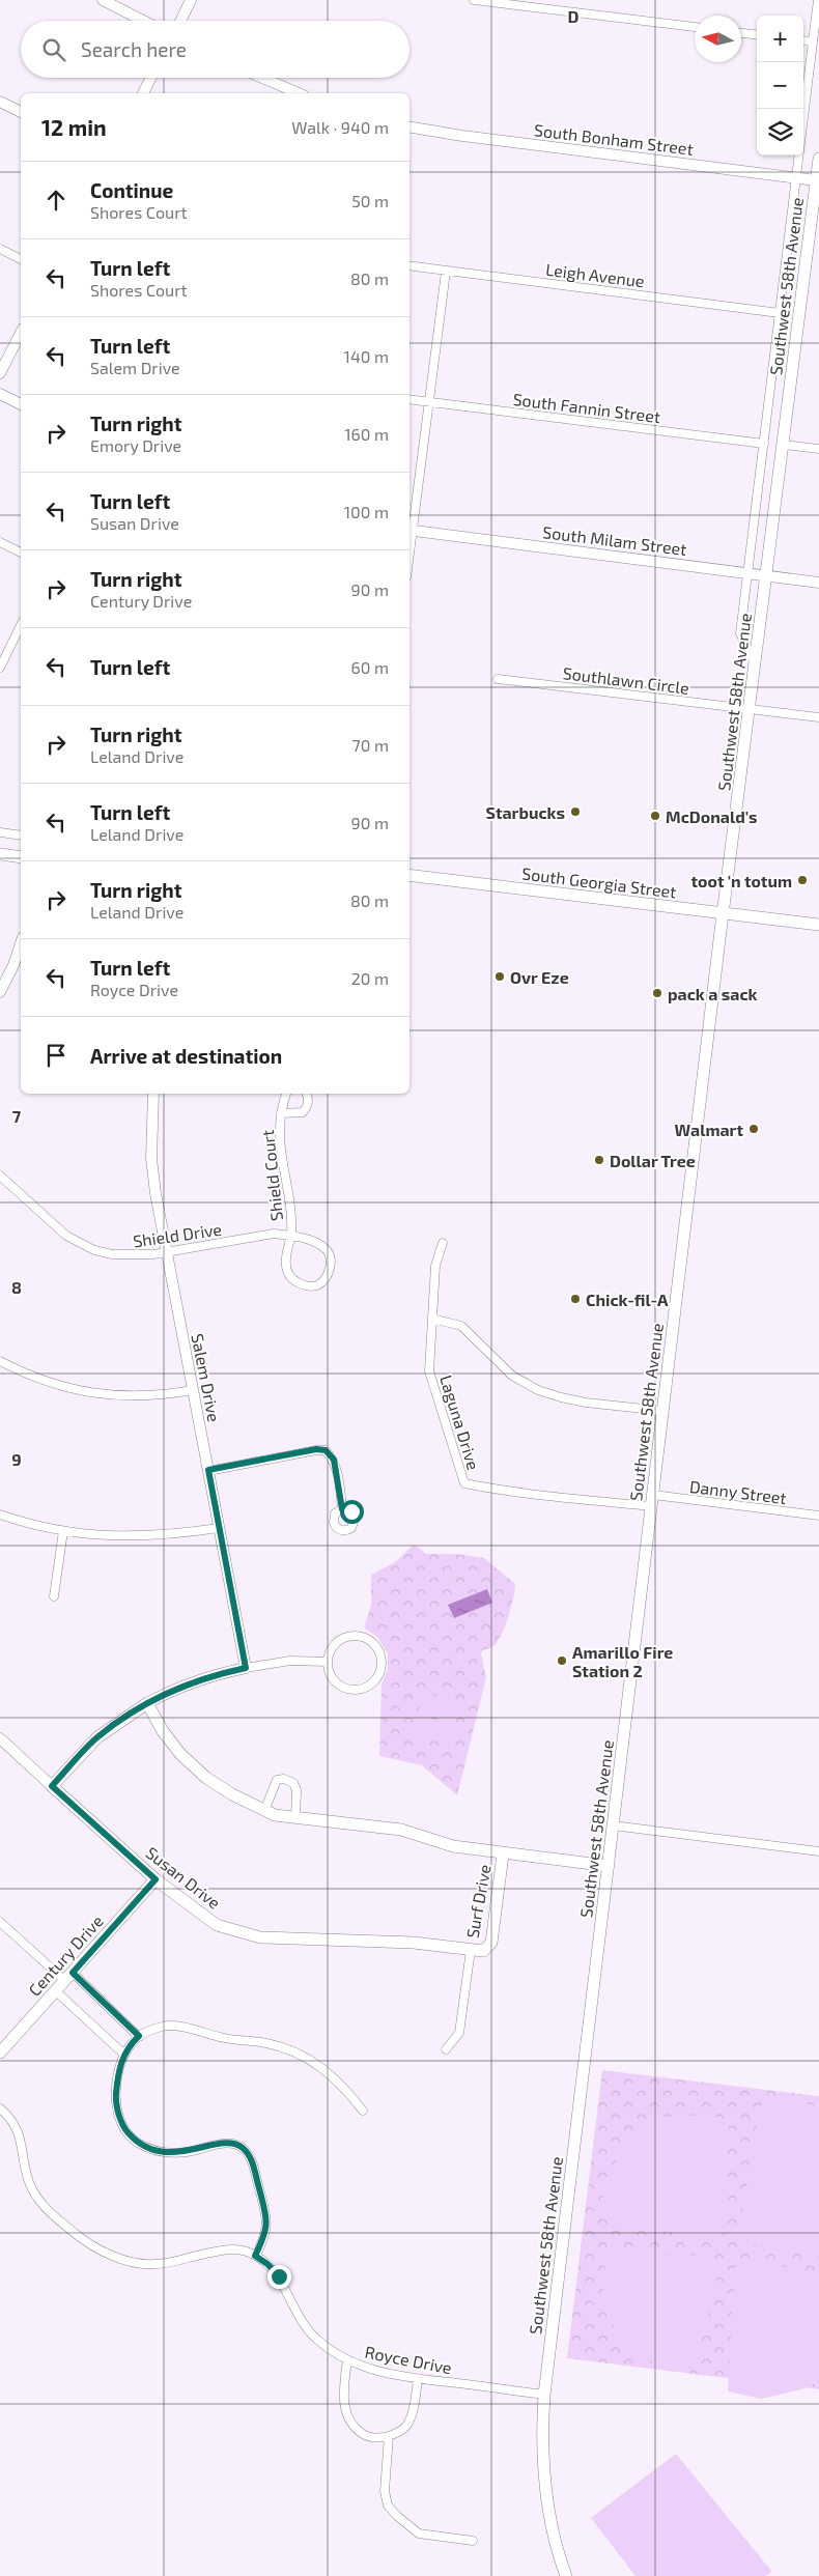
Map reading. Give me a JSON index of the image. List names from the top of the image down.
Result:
{
  "streets": {
    "main road": [
      "Southwest 58th Avenue",
      "South Georgia Street",
      "Susan Drive",
      "Surf Drive",
      "Century Drive"
    ],
    "street": [
      "South Bonham Street",
      "Leigh Avenue",
      "South Fannin Street",
      "South Milam Street",
      "Southlawn Circle",
      "Shield Court",
      "Shield Drive",
      "Salem Drive",
      "Laguna Drive",
      "Danny Street",
      "Royce Drive"
    ]
  },
  "crossings": [
    ["South Bonham Street", "Southwest 58th Avenue"],
    ["Southwest 58th Avenue", "South Milam Street"],
    ["Southwest 58th Avenue", "Southlawn Circle"],
    ["Southwest 58th Avenue", "South Georgia Street"],
    ["Southwest 58th Avenue", "Laguna Drive"],
    ["Southwest 58th Avenue", "Danny Street"],
    ["Southwest 58th Avenue", "Royce Drive"],
    ["Shield Court", "Shield Drive"],
    ["Shield Drive", "Salem Drive"],
    ["Laguna Drive", "Danny Street"],
    ["Susan Drive", "Surf Drive"],
    ["Susan Drive", "Century Drive"]
  ],
  "places": [
    "Starbucks",
    "McDonald's",
    "toot 'n totum",
    "Ovr Eze",
    "pack a sack",
    "Walmart",
    "Dollar Tree",
    "Chick-fil-A",
    "Amarillo Fire Station 2"
  ],
  "north": "left",
  "page": {
    "map_buttons": ["+", "−"],
    "search": "Search here",
    "heading": ["12 min", "Walk · 940 m"],
    "list": [
      ["Continue", "Shores Court", "50 m"],
      ["Turn left", "Shores Court", "80 m"],
      ["Turn left", "Salem Drive", "140 m"],
      ["Turn right", "Emory Drive", "160 m"],
      ["Turn left", "Susan Drive", "100 m"],
      ["Turn right", "Century Drive", "90 m"],
      ["Turn left", "60 m"],
      ["Turn right", "Leland Drive", "70 m"],
      ["Turn left", "Leland Drive", "90 m"],
      ["Turn right", "Leland Drive", "80 m"],
      ["Turn left", "Royce Drive", "20 m"],
      "Arrive at destination"
    ]
  },
  "grid": {
    "columns": ["D"],
    "rows": ["7", "8", "9"]
  }
}
